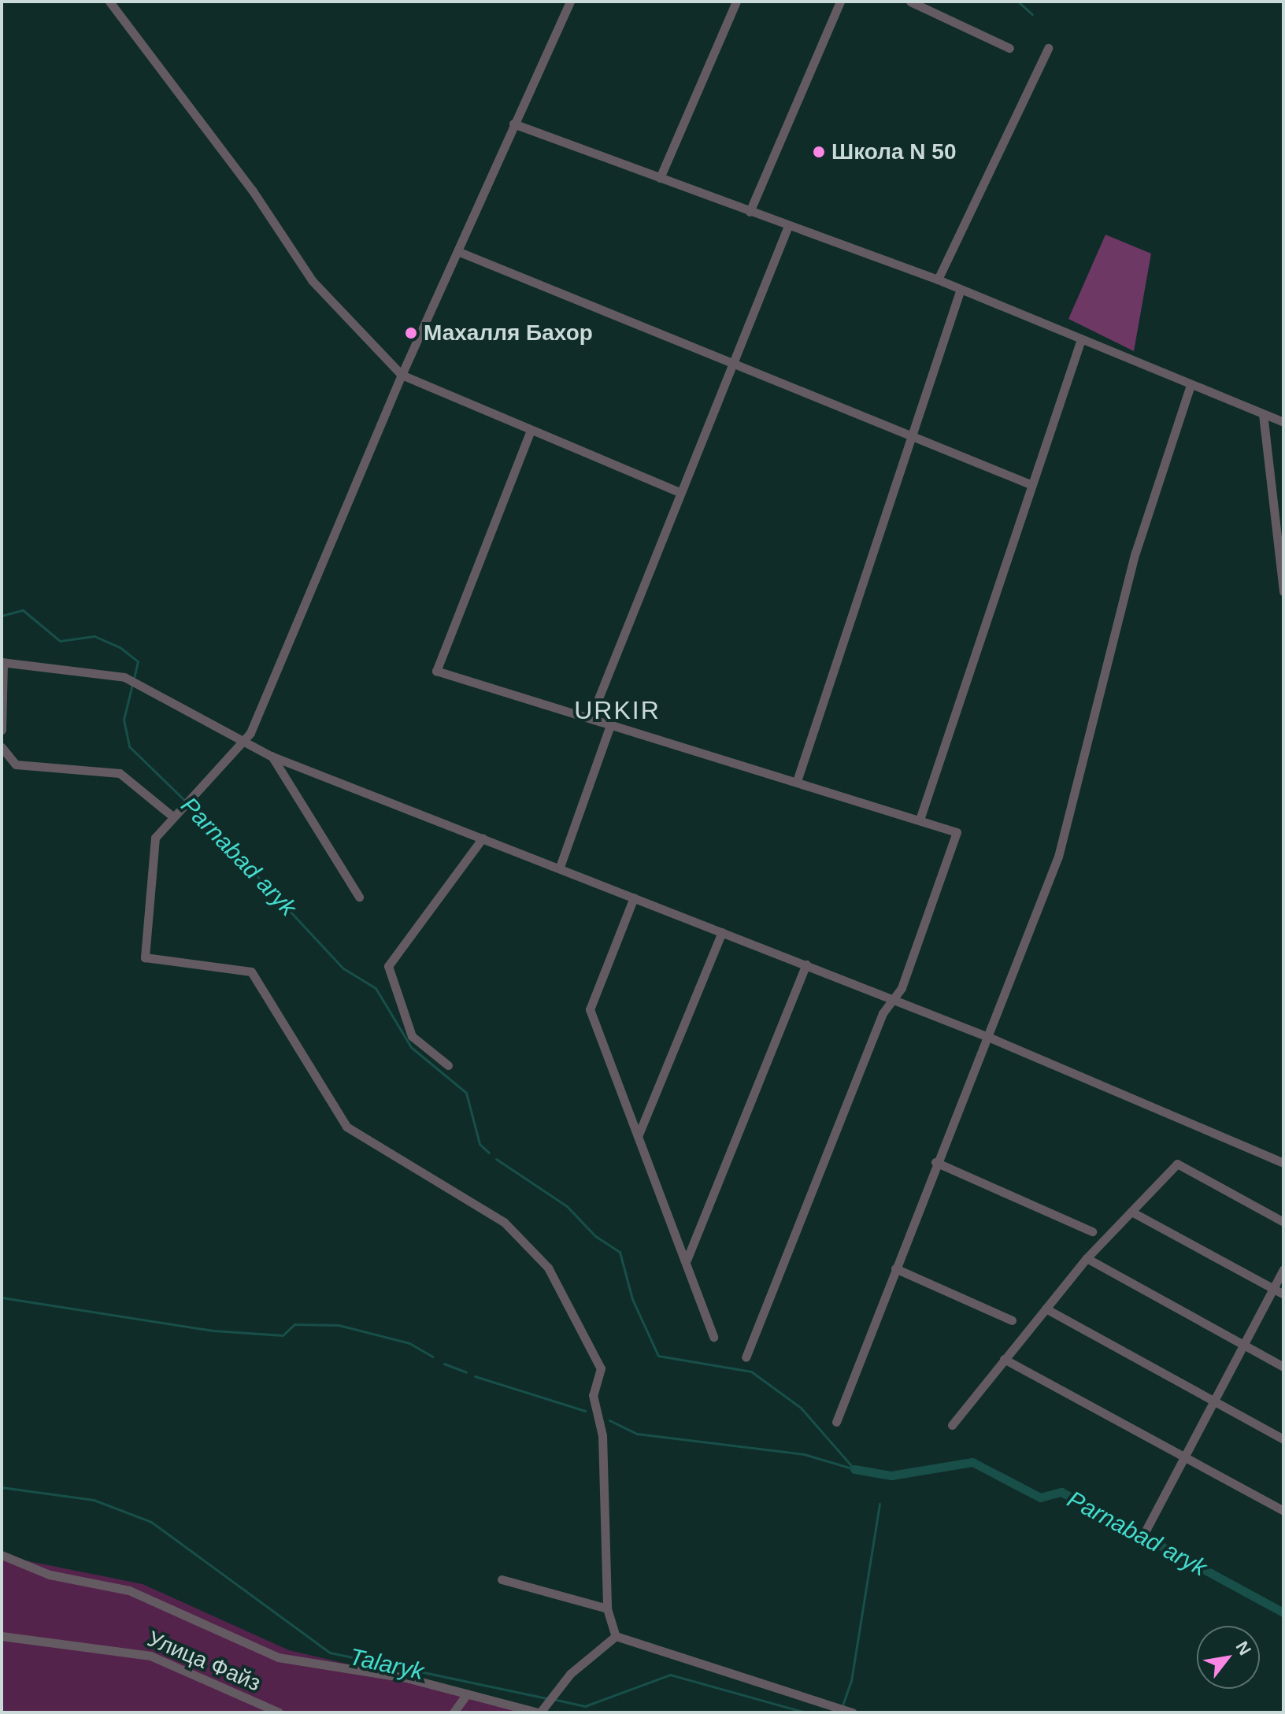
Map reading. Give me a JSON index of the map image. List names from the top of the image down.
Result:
{
  "streets": {
    "street": ["Улица Файз"]
  },
  "districts": ["URKIR"],
  "water": ["Parnabad aryk", "Talaryk"],
  "places": ["Школа N 50", "Махалля Бахор"],
  "north": "top right"
}
